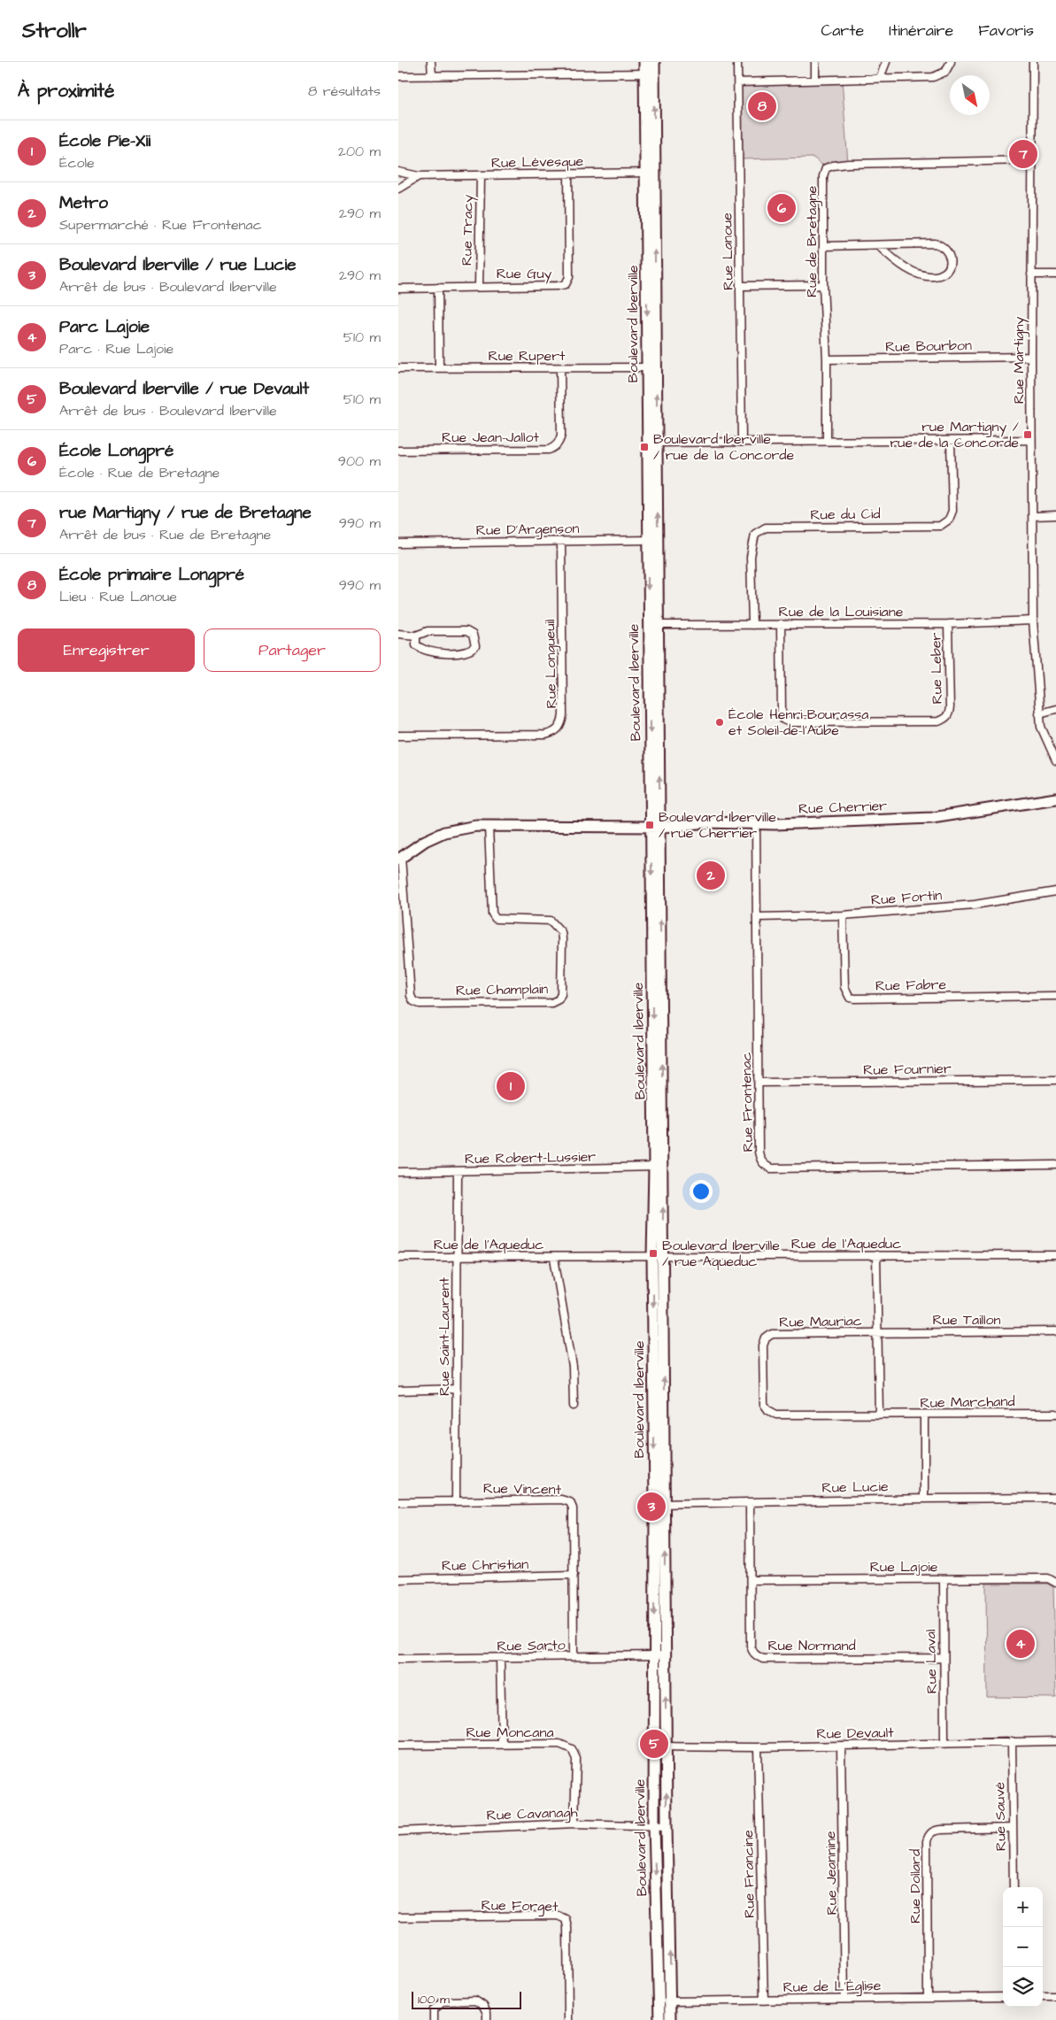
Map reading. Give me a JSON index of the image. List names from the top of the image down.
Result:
{
  "streets": {
    "street": [
      "Rue Lévesque",
      "Rue Tracy",
      "Rue de Bretagne",
      "Rue Lanoue",
      "Rue Guy",
      "Boulevard Iberville",
      "Rue Bourbon",
      "Rue Rupert",
      "Rue Martigny",
      "Rue Jean-Jallot",
      "Rue du Cid",
      "Rue D'Argenson",
      "Rue de la Louisiane",
      "Rue Longueuil",
      "Rue Leber",
      "Rue Cherrier",
      "Rue Fortin",
      "Rue Fabre",
      "Rue Champlain",
      "Rue Fournier",
      "Rue Frontenac",
      "Rue Robert-Lussier",
      "Rue de l'Aqueduc",
      "Rue Taillon",
      "Rue Mauriac",
      "Rue Saint-Laurent",
      "Rue Marchand",
      "Rue Lucie",
      "Rue Vincent",
      "Rue Christian",
      "Rue Lajoie",
      "Rue Sarto",
      "Rue Normand",
      "Rue Laval",
      "Rue Moncana",
      "Rue Devault",
      "Rue Cavanagh",
      "Rue Sauvé",
      "Rue Jeannine",
      "Rue Francine",
      "Rue Dollard",
      "Rue Forget",
      "Rue de L'Église"
    ]
  },
  "crossings": [
    ["Rue Lévesque", "Rue Tracy"],
    ["Rue Lévesque", "Rue Guy"],
    ["Rue Lévesque", "Boulevard Iberville"],
    ["Rue Tracy", "Rue Guy"],
    ["Rue de Bretagne", "Rue Bourbon"],
    ["Rue de Bretagne", "Rue Martigny"],
    ["Boulevard Iberville", "Rue Rupert"],
    ["Boulevard Iberville", "Rue D'Argenson"],
    ["Boulevard Iberville", "Rue de la Louisiane"],
    ["Boulevard Iberville", "Rue Cherrier"],
    ["Boulevard Iberville", "Rue Robert-Lussier"],
    ["Boulevard Iberville", "Rue de l'Aqueduc"],
    ["Boulevard Iberville", "Rue Lucie"],
    ["Boulevard Iberville", "Rue Sarto"],
    ["Boulevard Iberville", "Rue Devault"],
    ["Boulevard Iberville", "Rue Cavanagh"],
    ["Boulevard Iberville", "Rue de L'Église"],
    ["Rue Bourbon", "Rue Martigny"],
    ["Rue Rupert", "Rue Jean-Jallot"],
    ["Rue Martigny", "Rue de la Louisiane"],
    ["Rue du Cid", "Rue de la Louisiane"],
    ["Rue D'Argenson", "Rue Longueuil"],
    ["Rue de la Louisiane", "Rue Leber"],
    ["Rue Cherrier", "Rue Champlain"],
    ["Rue Cherrier", "Rue Frontenac"],
    ["Rue Fortin", "Rue Fabre"],
    ["Rue Fortin", "Rue Frontenac"],
    ["Rue Fournier", "Rue Frontenac"],
    ["Rue Robert-Lussier", "Rue Saint-Laurent"],
    ["Rue de l'Aqueduc", "Rue Saint-Laurent"],
    ["Rue Taillon", "Rue Mauriac"],
    ["Rue Mauriac", "Rue Marchand"],
    ["Rue Saint-Laurent", "Rue Vincent"],
    ["Rue Lucie", "Rue Normand"],
    ["Rue Vincent", "Rue Christian"],
    ["Rue Vincent", "Rue Sarto"],
    ["Rue Lajoie", "Rue Normand"],
    ["Rue Lajoie", "Rue Laval"],
    ["Rue Normand", "Rue Laval"],
    ["Rue Laval", "Rue Devault"],
    ["Rue Moncana", "Rue Cavanagh"],
    ["Rue Devault", "Rue Sauvé"],
    ["Rue Devault", "Rue Jeannine"],
    ["Rue Devault", "Rue Francine"],
    ["Rue Sauvé", "Rue Dollard"],
    ["Rue Jeannine", "Rue de L'Église"],
    ["Rue Francine", "Rue de L'Église"],
    ["Rue Dollard", "Rue de L'Église"]
  ],
  "places": {
    "transit": [
      "rue Martigny / rue de la Concorde",
      "Boulevard Iberville / rue de la Concorde",
      "Boulevard Iberville / rue Cherrier",
      "Boulevard Iberville / rue Aqueduc"
    ],
    "other": ["École Henri-Bourassa et Soleil-de-l'Aube"]
  },
  "scale_bar": "100 m",
  "north": "bottom right",
  "page": {
    "header": "Strollr",
    "nav": ["Carte", "Itinéraire", "Favoris"],
    "heading": ["À proximité", "8 résultats"],
    "pins": [
      "8",
      "7",
      "6",
      "2",
      "1",
      "3",
      "4",
      "5"
    ],
    "list": [
      {
        "mark": "1",
        "name": "École Pie-Xii",
        "note": "École",
        "value": "200 m"
      },
      {
        "mark": "2",
        "name": "Metro",
        "note": "Supermarché · Rue Frontenac",
        "value": "290 m"
      },
      {
        "mark": "3",
        "name": "Boulevard Iberville / rue Lucie",
        "note": "Arrêt de bus · Boulevard Iberville",
        "value": "290 m"
      },
      {
        "mark": "4",
        "name": "Parc Lajoie",
        "note": "Parc · Rue Lajoie",
        "value": "510 m"
      },
      {
        "mark": "5",
        "name": "Boulevard Iberville / rue Devault",
        "note": "Arrêt de bus · Boulevard Iberville",
        "value": "510 m"
      },
      {
        "mark": "6",
        "name": "École Longpré",
        "note": "École · Rue de Bretagne",
        "value": "900 m"
      },
      {
        "mark": "7",
        "name": "rue Martigny / rue de Bretagne",
        "note": "Arrêt de bus · Rue de Bretagne",
        "value": "990 m"
      },
      {
        "mark": "8",
        "name": "École primaire Longpré",
        "note": "Lieu · Rue Lanoue",
        "value": "990 m"
      }
    ],
    "buttons": ["Enregistrer", "Partager"],
    "map_buttons": ["+", "−"],
    "scale": "100 m"
  }
}
